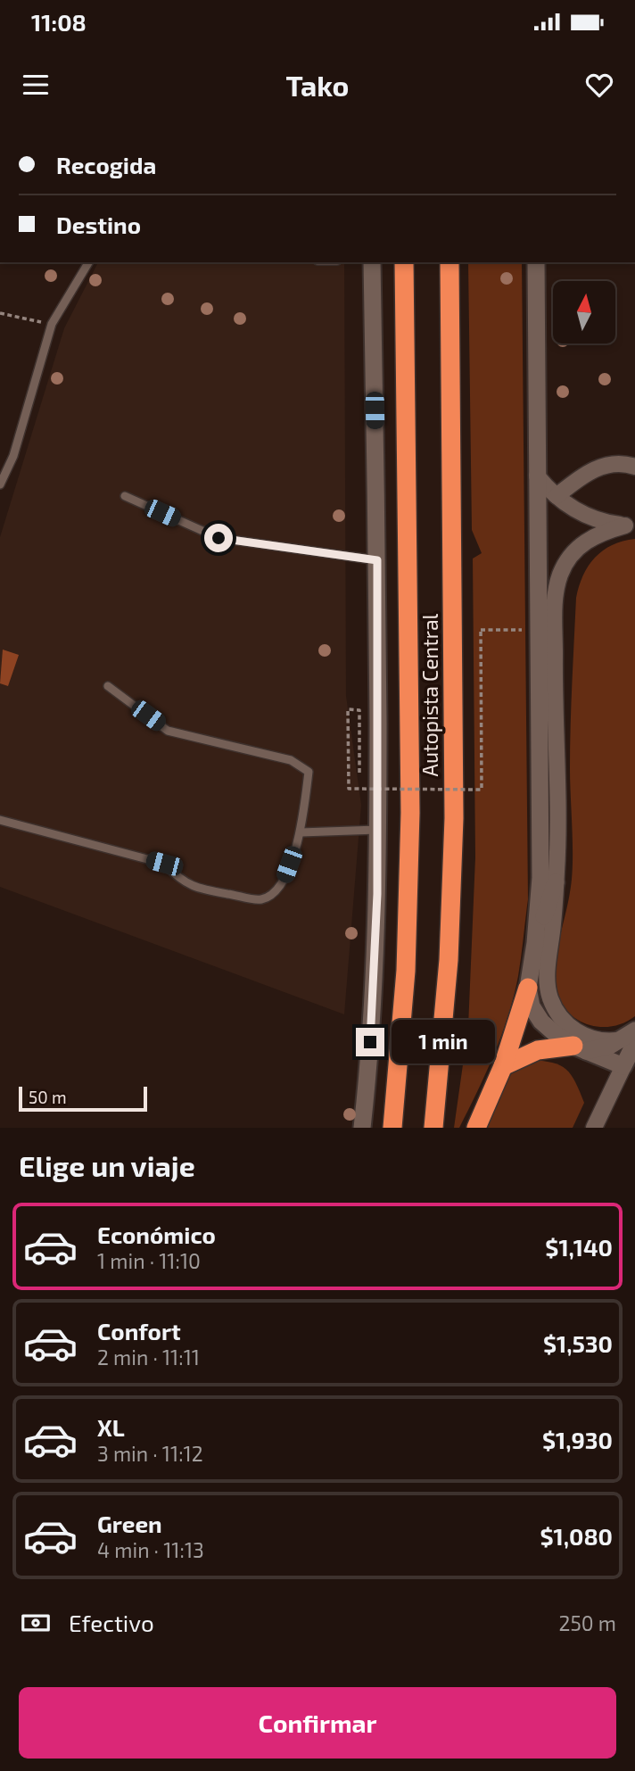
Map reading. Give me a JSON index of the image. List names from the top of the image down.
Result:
{
  "streets": {
    "highway": ["Autopista Central"]
  },
  "scale_bar": "50 m",
  "north": "top",
  "page": {
    "status": "11:08",
    "header": "Tako",
    "banner": ["Recogida", "Destino"],
    "bubble": "1 min",
    "scale": "50 m",
    "heading": "Elige un viaje",
    "list": [
      {
        "name": "Económico",
        "note": "1 min · 11:10",
        "value": "$1,140"
      },
      {
        "name": "Confort",
        "note": "2 min · 11:11",
        "value": "$1,530"
      },
      {
        "name": "XL",
        "note": "3 min · 11:12",
        "value": "$1,930"
      },
      {
        "name": "Green",
        "note": "4 min · 11:13",
        "value": "$1,080"
      }
    ],
    "pay": ["Efectivo", "250 m"],
    "buttons": "Confirmar"
  }
}
